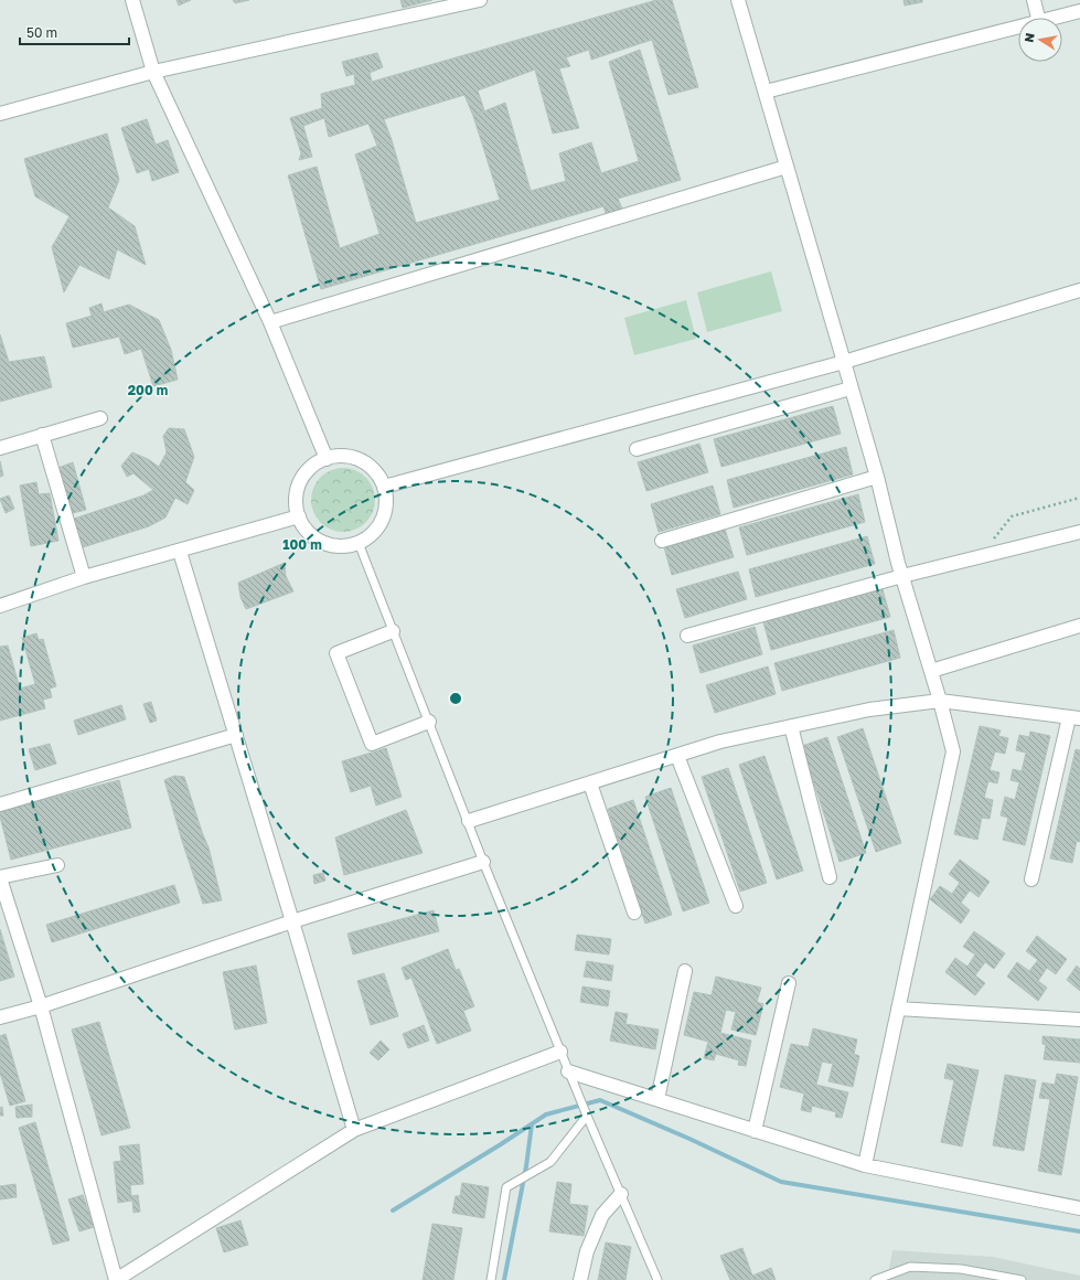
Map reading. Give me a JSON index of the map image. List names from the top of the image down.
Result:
{
  "scale_bar": "50 m",
  "north": "left",
  "rings": ["200 m", "100 m"]
}
